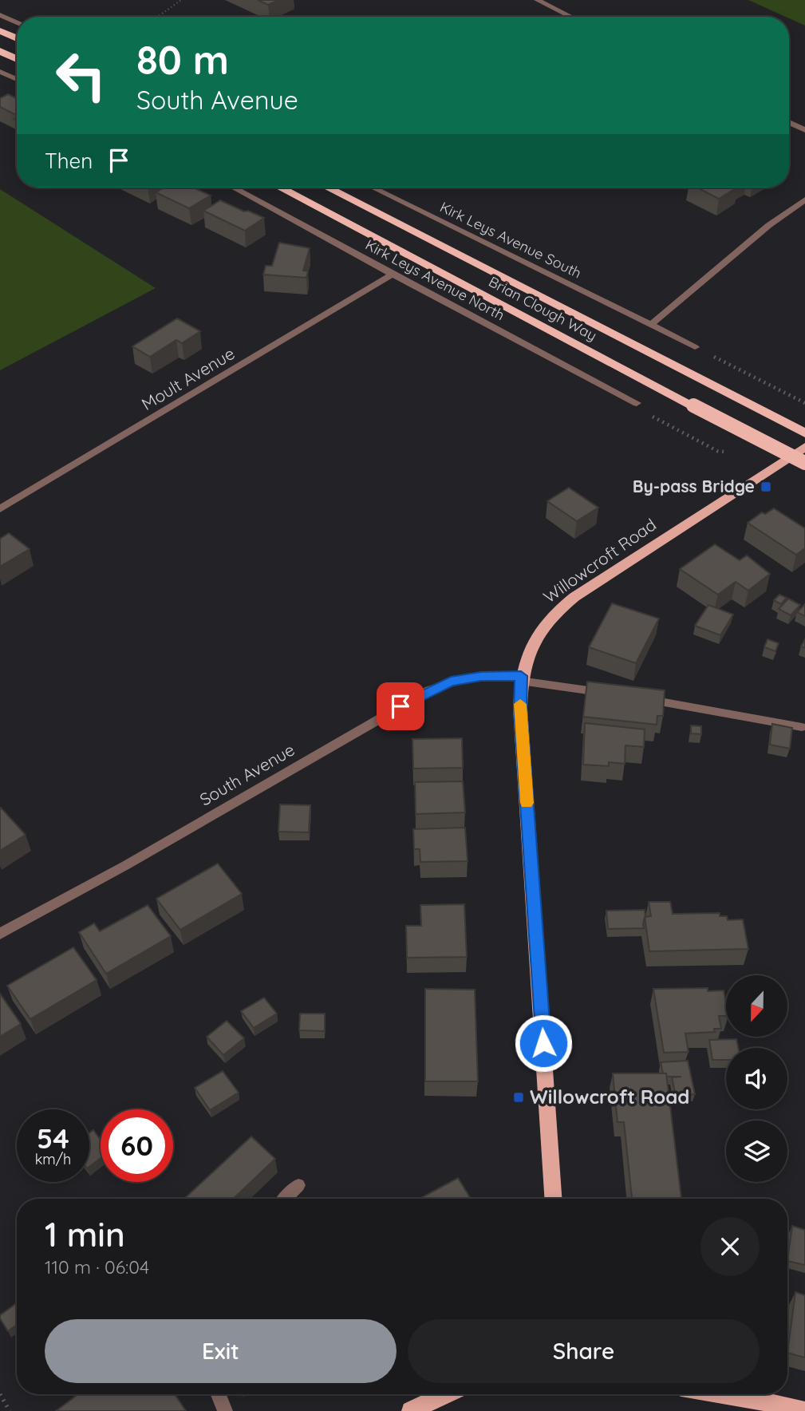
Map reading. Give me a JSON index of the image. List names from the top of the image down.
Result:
{
  "streets": {
    "highway": ["Brian Clough Way"],
    "main road": ["Willowcroft Road"],
    "street": [
      "Kirk Leys Avenue South",
      "Kirk Leys Avenue North",
      "Moult Avenue",
      "South Avenue"
    ]
  },
  "crossings": [
    ["Kirk Leys Avenue North", "Moult Avenue"],
    ["Willowcroft Road", "South Avenue"]
  ],
  "places": {
    "transit": ["By-pass Bridge", "Willowcroft Road"]
  },
  "north": "bottom",
  "page": {
    "turn": ["80 m", "South Avenue"],
    "then": "Then",
    "speed": "54 km/h",
    "limit": "60",
    "heading": ["1 min", "110 m · 06:04"],
    "buttons": ["Exit", "Share"]
  }
}
